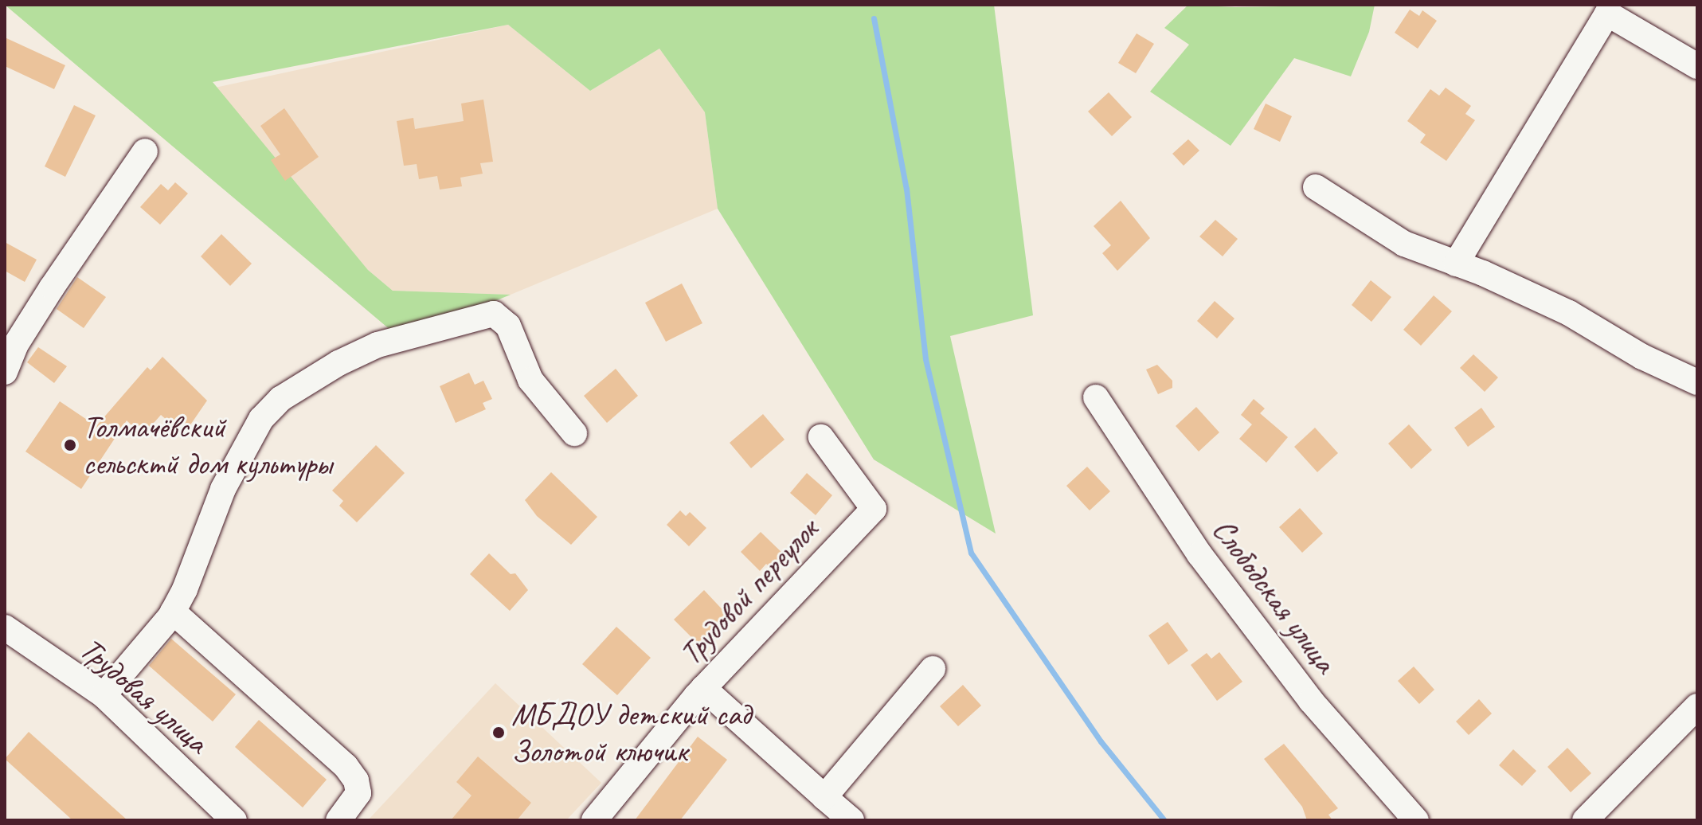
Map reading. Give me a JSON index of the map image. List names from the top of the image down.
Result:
{
  "streets": {
    "street": ["Трудовой переулок", "Слободская улица", "Трудовая улица"]
  },
  "places": ["Толмачёвский сельсктй дом культуры", "МБДОУ детский сад Золотой ключик"]
}
